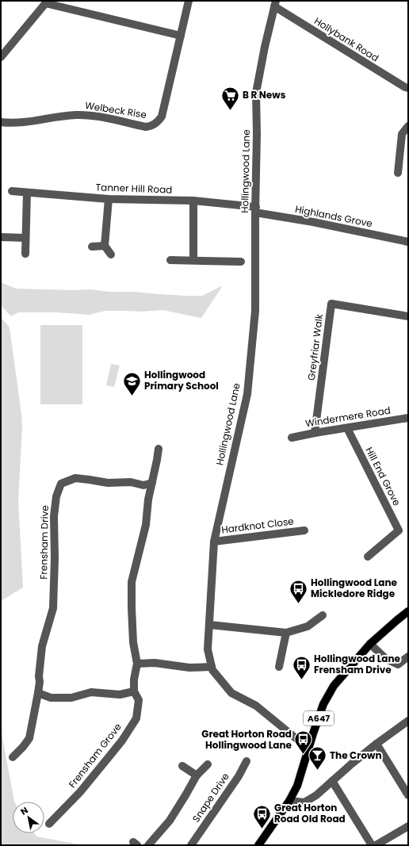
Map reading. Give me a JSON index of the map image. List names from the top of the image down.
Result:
{
  "streets": {
    "main road": ["A647"],
    "street": [
      "Hollybank Road",
      "Welbeck Rise",
      "Hollingwood Lane",
      "Tanner Hill Road",
      "Highlands Grove",
      "Greyfriar Walk",
      "Windermere Road",
      "Hill End Grove",
      "Hardknot Close",
      "Frensham Drive",
      "Frensham Grove",
      "Snape Drive"
    ]
  },
  "crossings": [
    ["Hollybank Road", "Hollingwood Lane"],
    ["Hollingwood Lane", "Tanner Hill Road"],
    ["Hollingwood Lane", "Highlands Grove"],
    ["Hollingwood Lane", "Hardknot Close"],
    ["Hollingwood Lane", "A647"],
    ["Tanner Hill Road", "Highlands Grove"],
    ["Greyfriar Walk", "Windermere Road"],
    ["Windermere Road", "Hill End Grove"]
  ],
  "places": {
    "supermarket": ["B R News"],
    "school or university": ["Hollingwood Primary School"],
    "bus stop": [
      "Hollingwood Lane Mickledore Ridge",
      "Hollingwood Lane Frensham Drive",
      "Great Horton Road Hollingwood Lane",
      "Great Horton Road Old Road"
    ],
    "bar": ["The Crown"]
  },
  "north": "top left"
}
